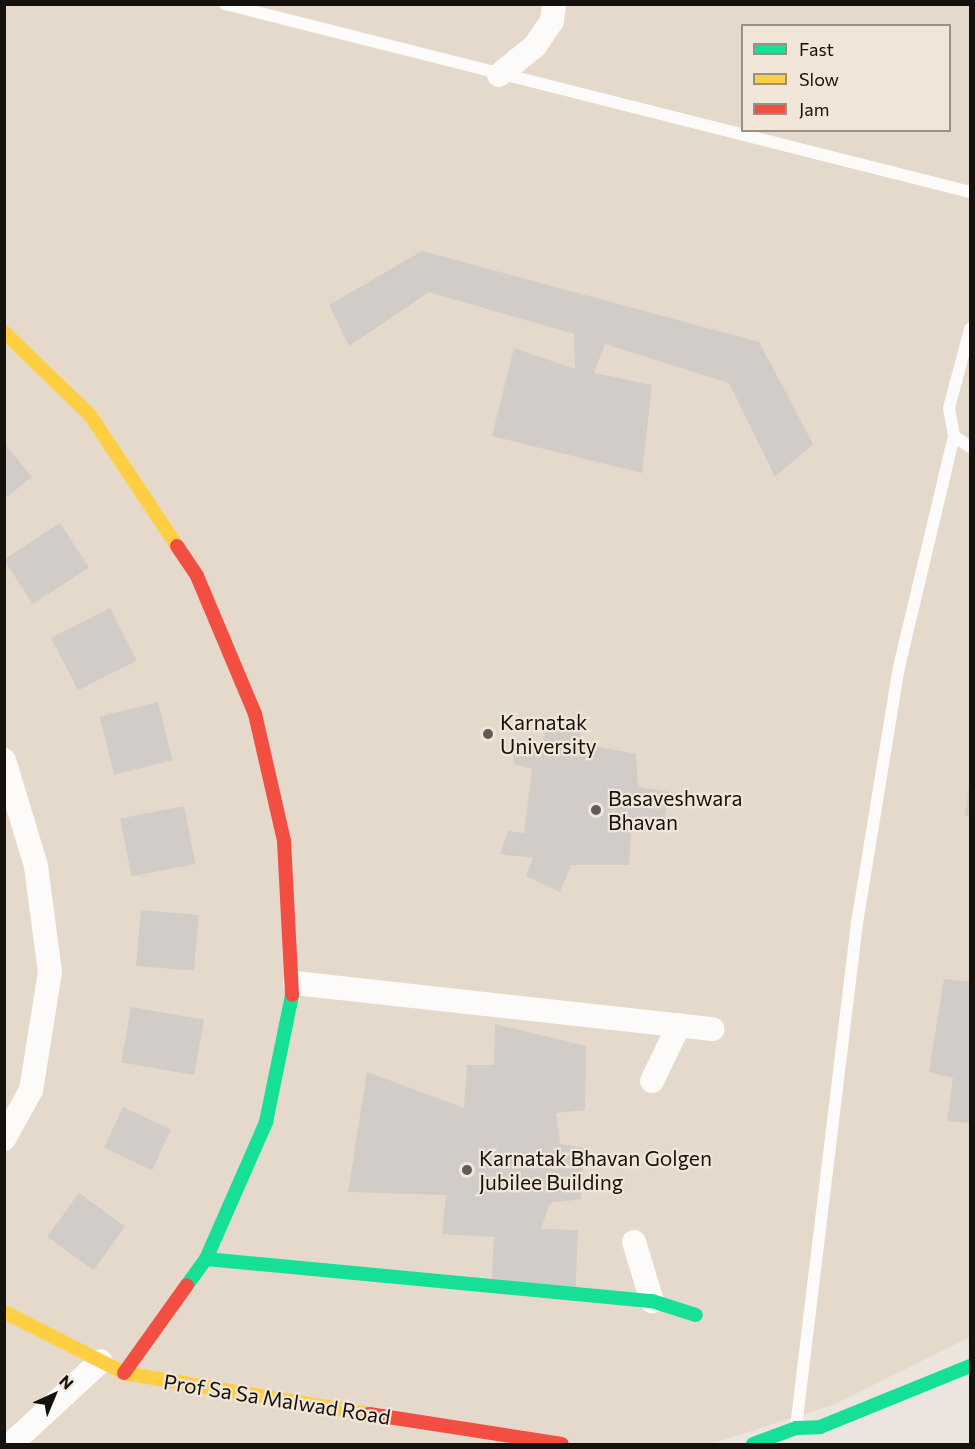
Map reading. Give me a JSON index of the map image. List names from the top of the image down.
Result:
{
  "streets": {
    "street": ["Prof Sa Sa Malwad Road"]
  },
  "places": ["Karnatak University", "Basaveshwara Bhavan", "Karnatak Bhavan Golgen Jubilee Building"],
  "legend": ["Fast", "Slow", "Jam"],
  "north": "top right"
}
